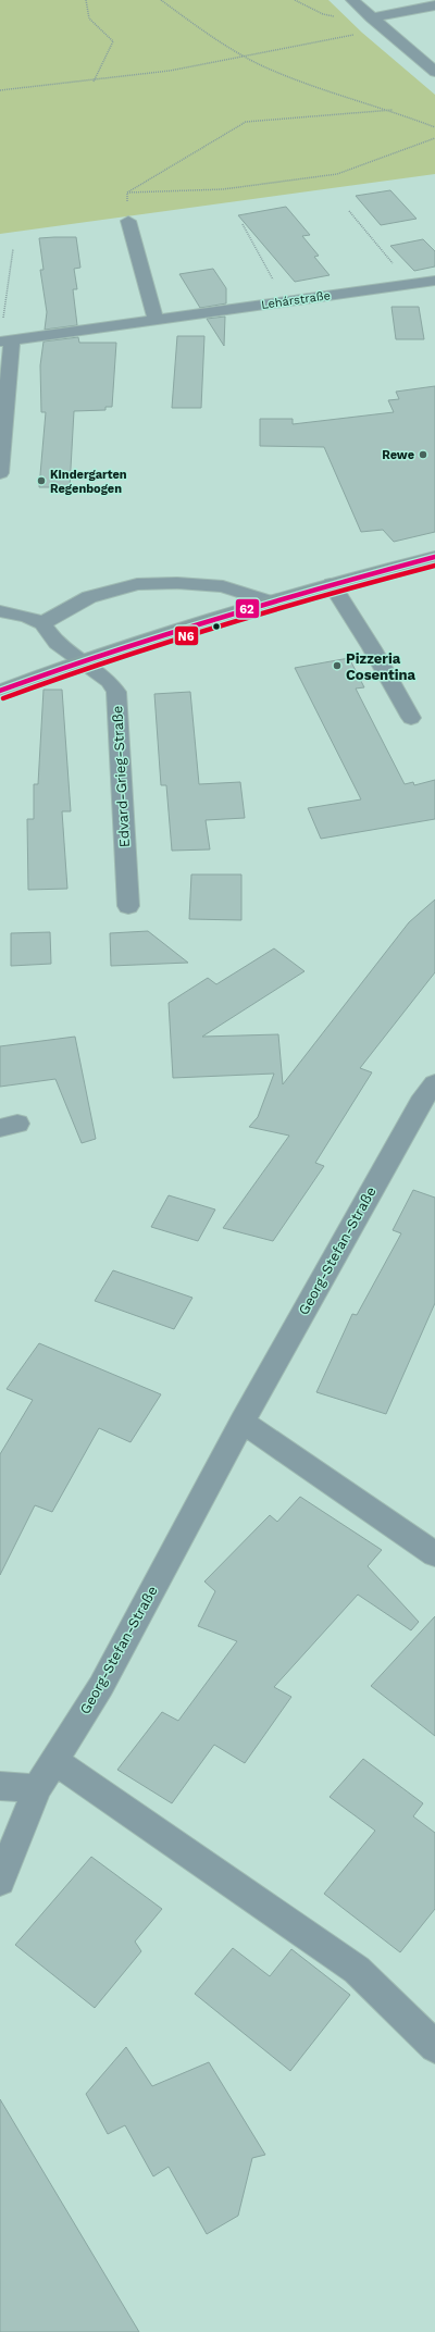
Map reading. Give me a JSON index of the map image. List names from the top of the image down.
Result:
{
  "streets": {
    "street": ["Lehárstraße", "Edvard-Grieg-Straße", "Georg-Stefan-Straße"]
  },
  "places": ["Rewe", "Kindergarten Regenbogen", "Pizzeria Cosentina"],
  "lines": ["transit line 62", "transit line N6"]
}
